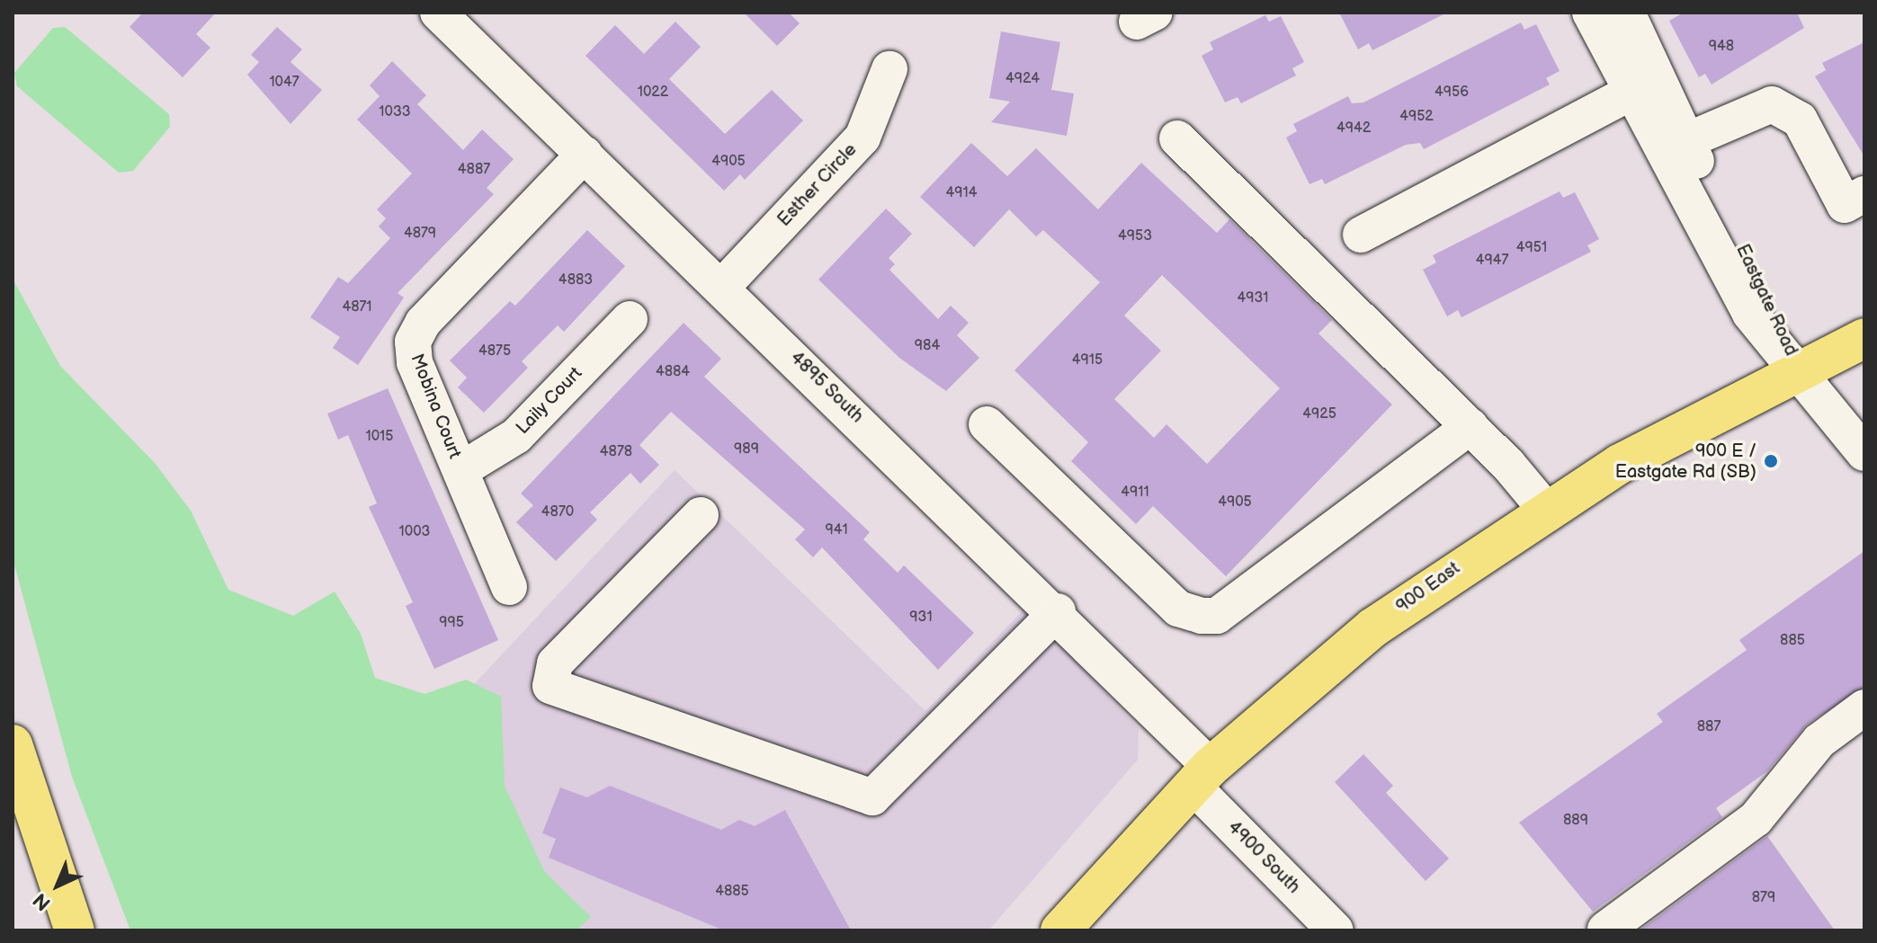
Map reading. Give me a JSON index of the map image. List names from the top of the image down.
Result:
{
  "streets": {
    "main road": ["900 East"],
    "street": [
      "Esther Circle",
      "Eastgate Road",
      "4895 South",
      "Laily Court",
      "Mobina Court",
      "4900 South"
    ]
  },
  "crossings": [
    ["Esther Circle", "4895 South"],
    ["Eastgate Road", "900 East"],
    ["4895 South", "Mobina Court"],
    ["4895 South", "900 East"],
    ["4895 South", "4900 South"],
    ["Laily Court", "Mobina Court"],
    ["900 East", "4900 South"]
  ],
  "places": ["900 E / Eastgate Rd (SB)"],
  "house_numbers": [
    "948",
    "4924",
    "1047",
    "1022",
    "4956",
    "1033",
    "4952",
    "4942",
    "4905",
    "4887",
    "4914",
    "4879",
    "4953",
    "4951",
    "4947",
    "4883",
    "4931",
    "4871",
    "984",
    "4875",
    "4915",
    "4884",
    "4925",
    "1015",
    "989",
    "4878",
    "4911",
    "4905",
    "4870",
    "941",
    "1003",
    "931",
    "995",
    "885",
    "887",
    "889",
    "4885",
    "879"
  ],
  "north": "bottom left"
}
